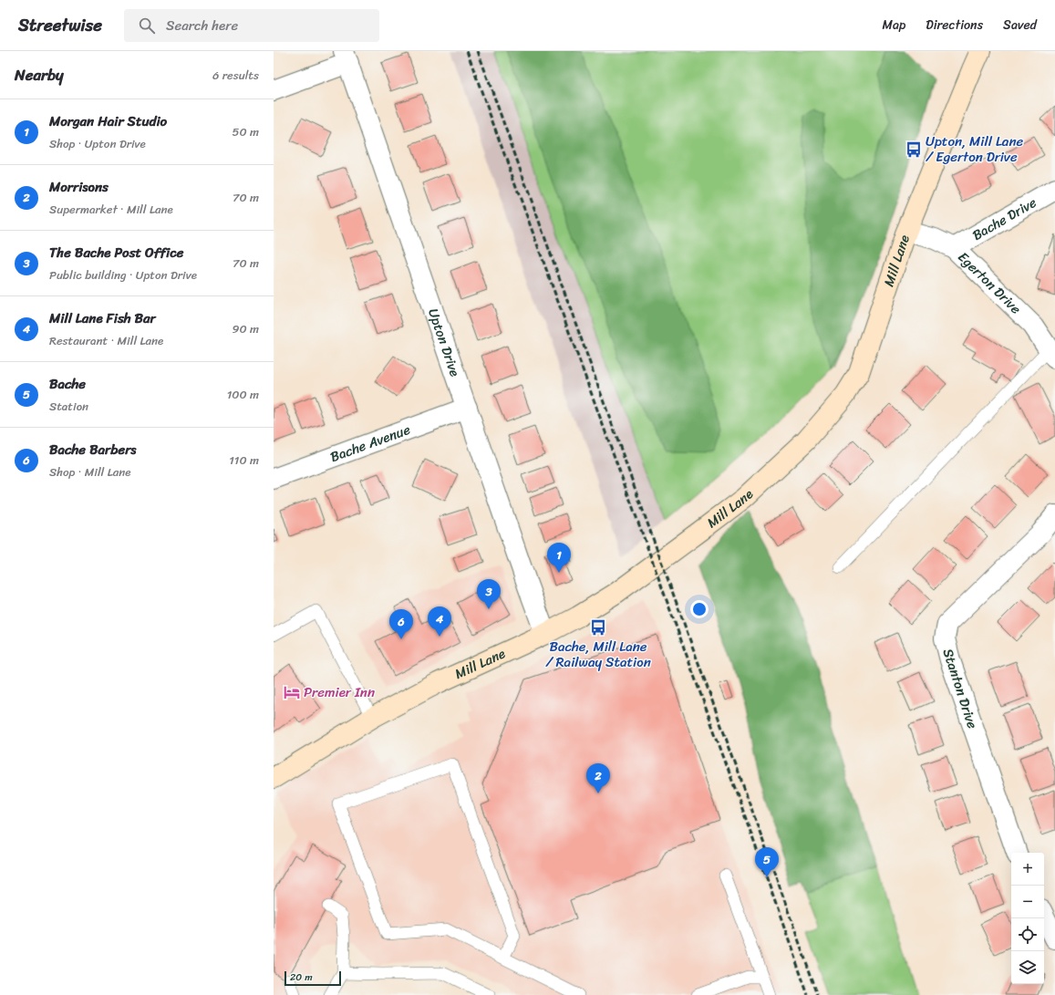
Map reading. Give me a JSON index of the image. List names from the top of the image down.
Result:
{
  "streets": {
    "street": [
      "Bache Drive",
      "Mill Lane",
      "Egerton Drive",
      "Upton Drive",
      "Bache Avenue",
      "Stanton Drive"
    ]
  },
  "crossings": [
    ["Bache Drive", "Egerton Drive"],
    ["Mill Lane", "Egerton Drive"],
    ["Mill Lane", "Upton Drive"],
    ["Upton Drive", "Bache Avenue"]
  ],
  "places": {
    "bus stop": ["Upton, Mill Lane / Egerton Drive", "Bache, Mill Lane / Railway Station"],
    "hotel": ["Premier Inn"]
  },
  "scale_bar": "20 m",
  "page": {
    "header": "Streetwise",
    "search": "Search here",
    "nav": ["Map", "Directions", "Saved"],
    "heading": ["Nearby", "6 results"],
    "list": [
      {
        "mark": "1",
        "name": "Morgan Hair Studio",
        "note": "Shop · Upton Drive",
        "value": "50 m"
      },
      {
        "mark": "2",
        "name": "Morrisons",
        "note": "Supermarket · Mill Lane",
        "value": "70 m"
      },
      {
        "mark": "3",
        "name": "The Bache Post Office",
        "note": "Public building · Upton Drive",
        "value": "70 m"
      },
      {
        "mark": "4",
        "name": "Mill Lane Fish Bar",
        "note": "Restaurant · Mill Lane",
        "value": "90 m"
      },
      {
        "mark": "5",
        "name": "Bache",
        "note": "Station",
        "value": "100 m"
      },
      {
        "mark": "6",
        "name": "Bache Barbers",
        "note": "Shop · Mill Lane",
        "value": "110 m"
      }
    ],
    "pins": [
      "1",
      "3",
      "4",
      "6",
      "2",
      "5"
    ],
    "map_buttons": ["+", "−"],
    "scale": "20 m"
  }
}
